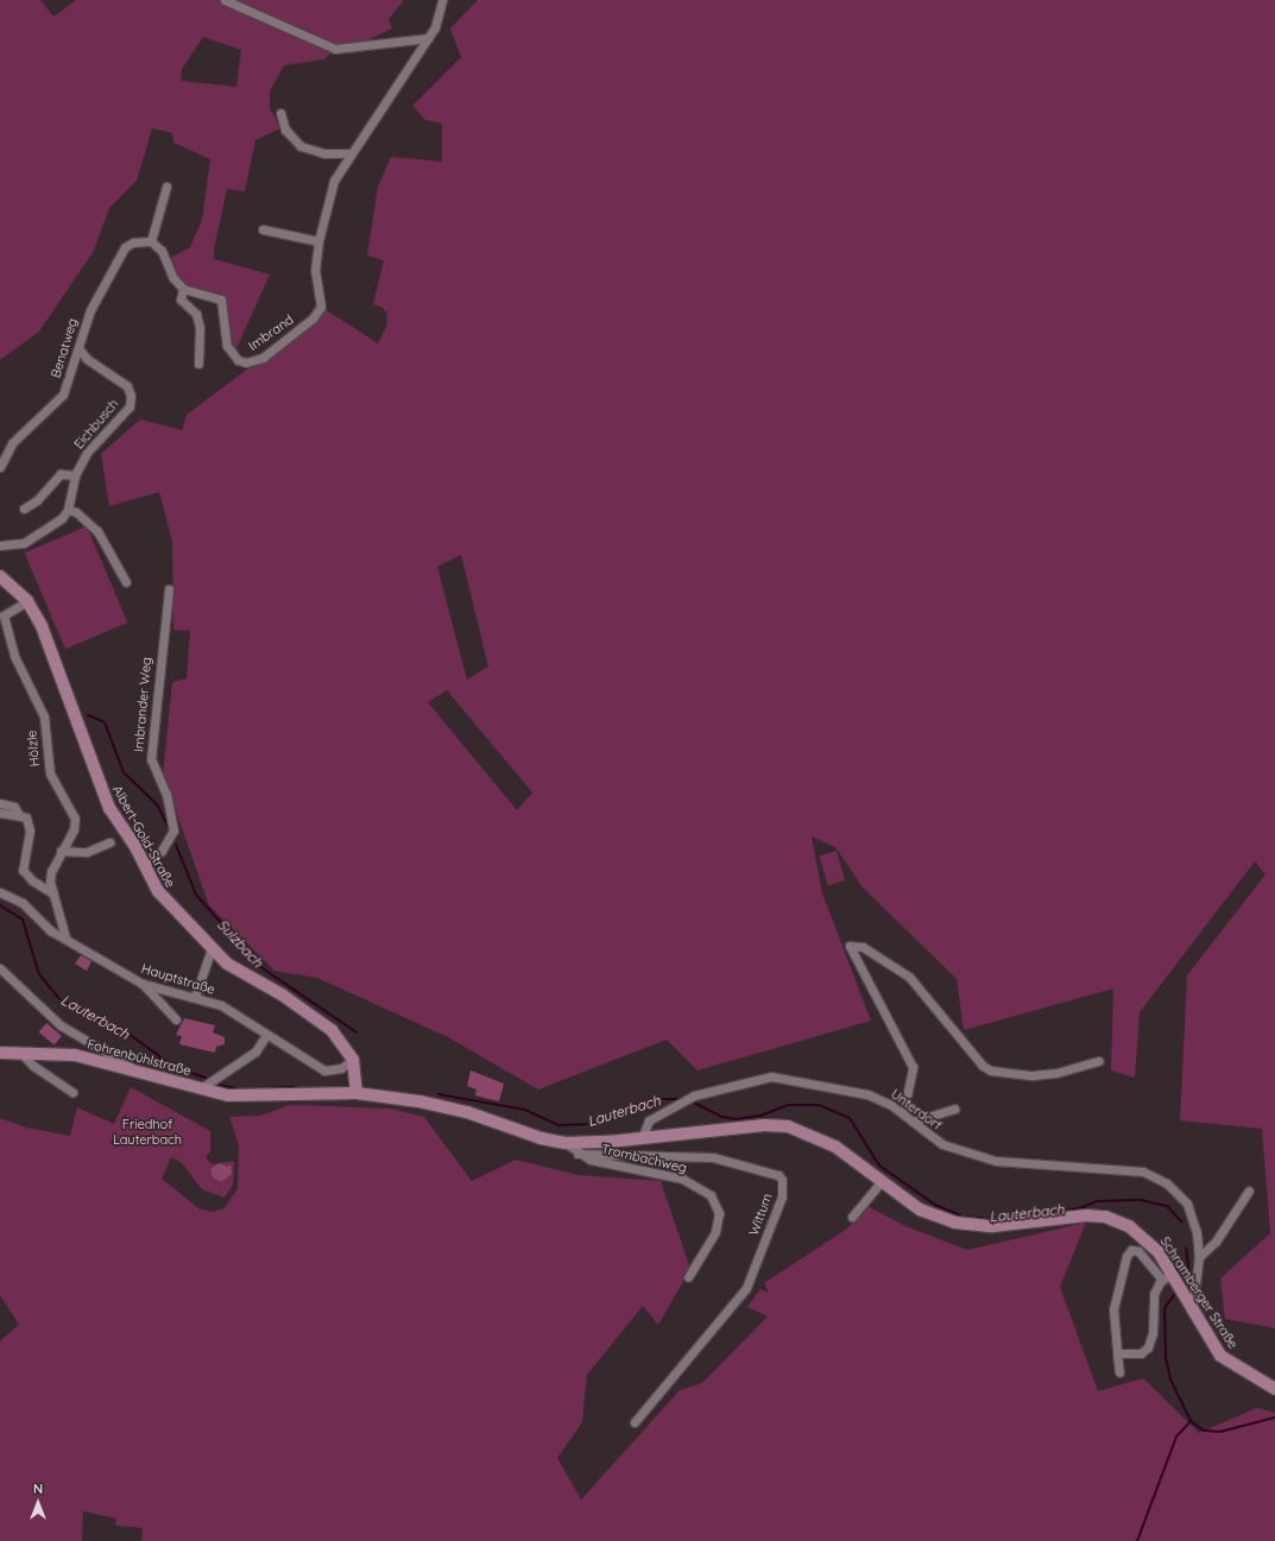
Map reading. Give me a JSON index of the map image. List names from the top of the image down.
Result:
{
  "streets": {
    "main road": ["Albert-Gold-Straße", "Fohrenbühlstraße", "Schramberger Straße"],
    "street": [
      "Imbrand",
      "Benatweg",
      "Eichbusch",
      "Imbrander Weg",
      "Hölzle",
      "Hauptstraße",
      "Unterdorf",
      "Trombachweg",
      "Wittum"
    ]
  },
  "crossings": [
    ["Benatweg", "Eichbusch"],
    ["Imbrander Weg", "Albert-Gold-Straße"],
    ["Hölzle", "Albert-Gold-Straße"],
    ["Hölzle", "Hauptstraße"],
    ["Albert-Gold-Straße", "Hauptstraße"],
    ["Albert-Gold-Straße", "Fohrenbühlstraße"],
    ["Albert-Gold-Straße", "Schramberger Straße"],
    ["Fohrenbühlstraße", "Schramberger Straße"],
    ["Unterdorf", "Schramberger Straße"],
    ["Trombachweg", "Wittum"],
    ["Trombachweg", "Schramberger Straße"]
  ],
  "water": ["Sulzbach", "Lauterbach"],
  "parks": ["Friedhof Lauterbach"],
  "north": "top"
}
